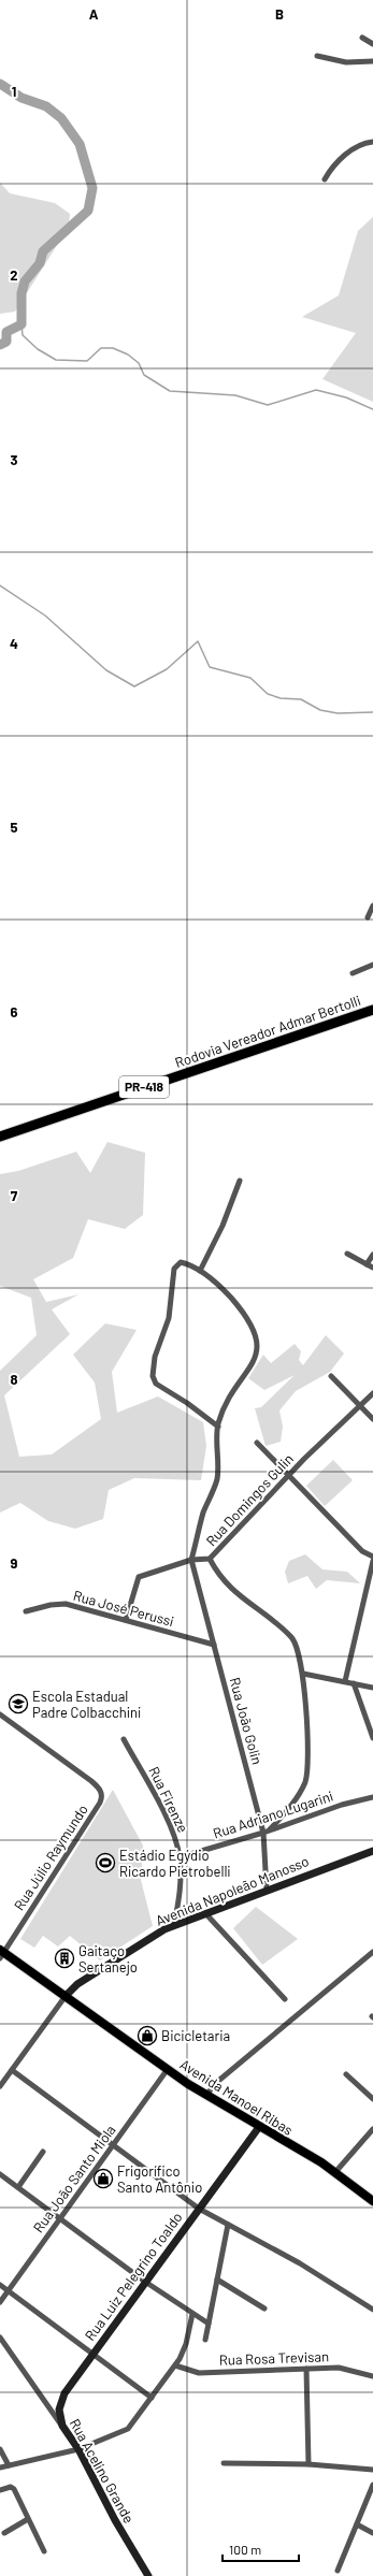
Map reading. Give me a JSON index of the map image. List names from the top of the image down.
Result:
{
  "streets": {
    "highway": ["Rodovia Vereador Admar Bertolli", "PR-418"],
    "main road": ["Avenida Manoel Ribas"],
    "street": [
      "Rua Domingos Gulin",
      "Rua José Perussi",
      "Rua João Golin",
      "Rua Firenze",
      "Rua Adriano Lugarini",
      "Rua Júlio Raymundo",
      "Avenida Napoleão Manosso",
      "Rua João Santo Miola",
      "Rua Luiz Pelegrino Toaldo",
      "Rua Rosa Trevisan",
      "Rua Acelino Grande"
    ]
  },
  "crossings": [
    ["Rua Domingos Gulin", "Rua José Perussi"],
    ["Rua Domingos Gulin", "Rua João Golin"],
    ["Rua José Perussi", "Rua João Golin"],
    ["Rua João Golin", "Rua Adriano Lugarini"],
    ["Rua João Golin", "Avenida Napoleão Manosso"],
    ["Rua Firenze", "Rua Adriano Lugarini"],
    ["Rua Firenze", "Avenida Napoleão Manosso"],
    ["Rua Júlio Raymundo", "Avenida Manoel Ribas"],
    ["Avenida Napoleão Manosso", "Avenida Manoel Ribas"],
    ["Avenida Manoel Ribas", "Rua João Santo Miola"],
    ["Avenida Manoel Ribas", "Rua Luiz Pelegrino Toaldo"],
    ["Rua Luiz Pelegrino Toaldo", "Rua Acelino Grande"]
  ],
  "places": {
    "school or university": ["Escola Estadual Padre Colbacchini"],
    "sports": ["Estádio Egýdio Ricardo Pietrobelli"],
    "building": ["Gaitaço Sertanejo"],
    "shop": ["Bicicletaria", "Frigorífico Santo Antônio"]
  },
  "scale_bar": "100 m",
  "grid": {
    "columns": ["A", "B"],
    "rows": [
      "1",
      "2",
      "3",
      "4",
      "5",
      "6",
      "7",
      "8",
      "9"
    ]
  }
}
